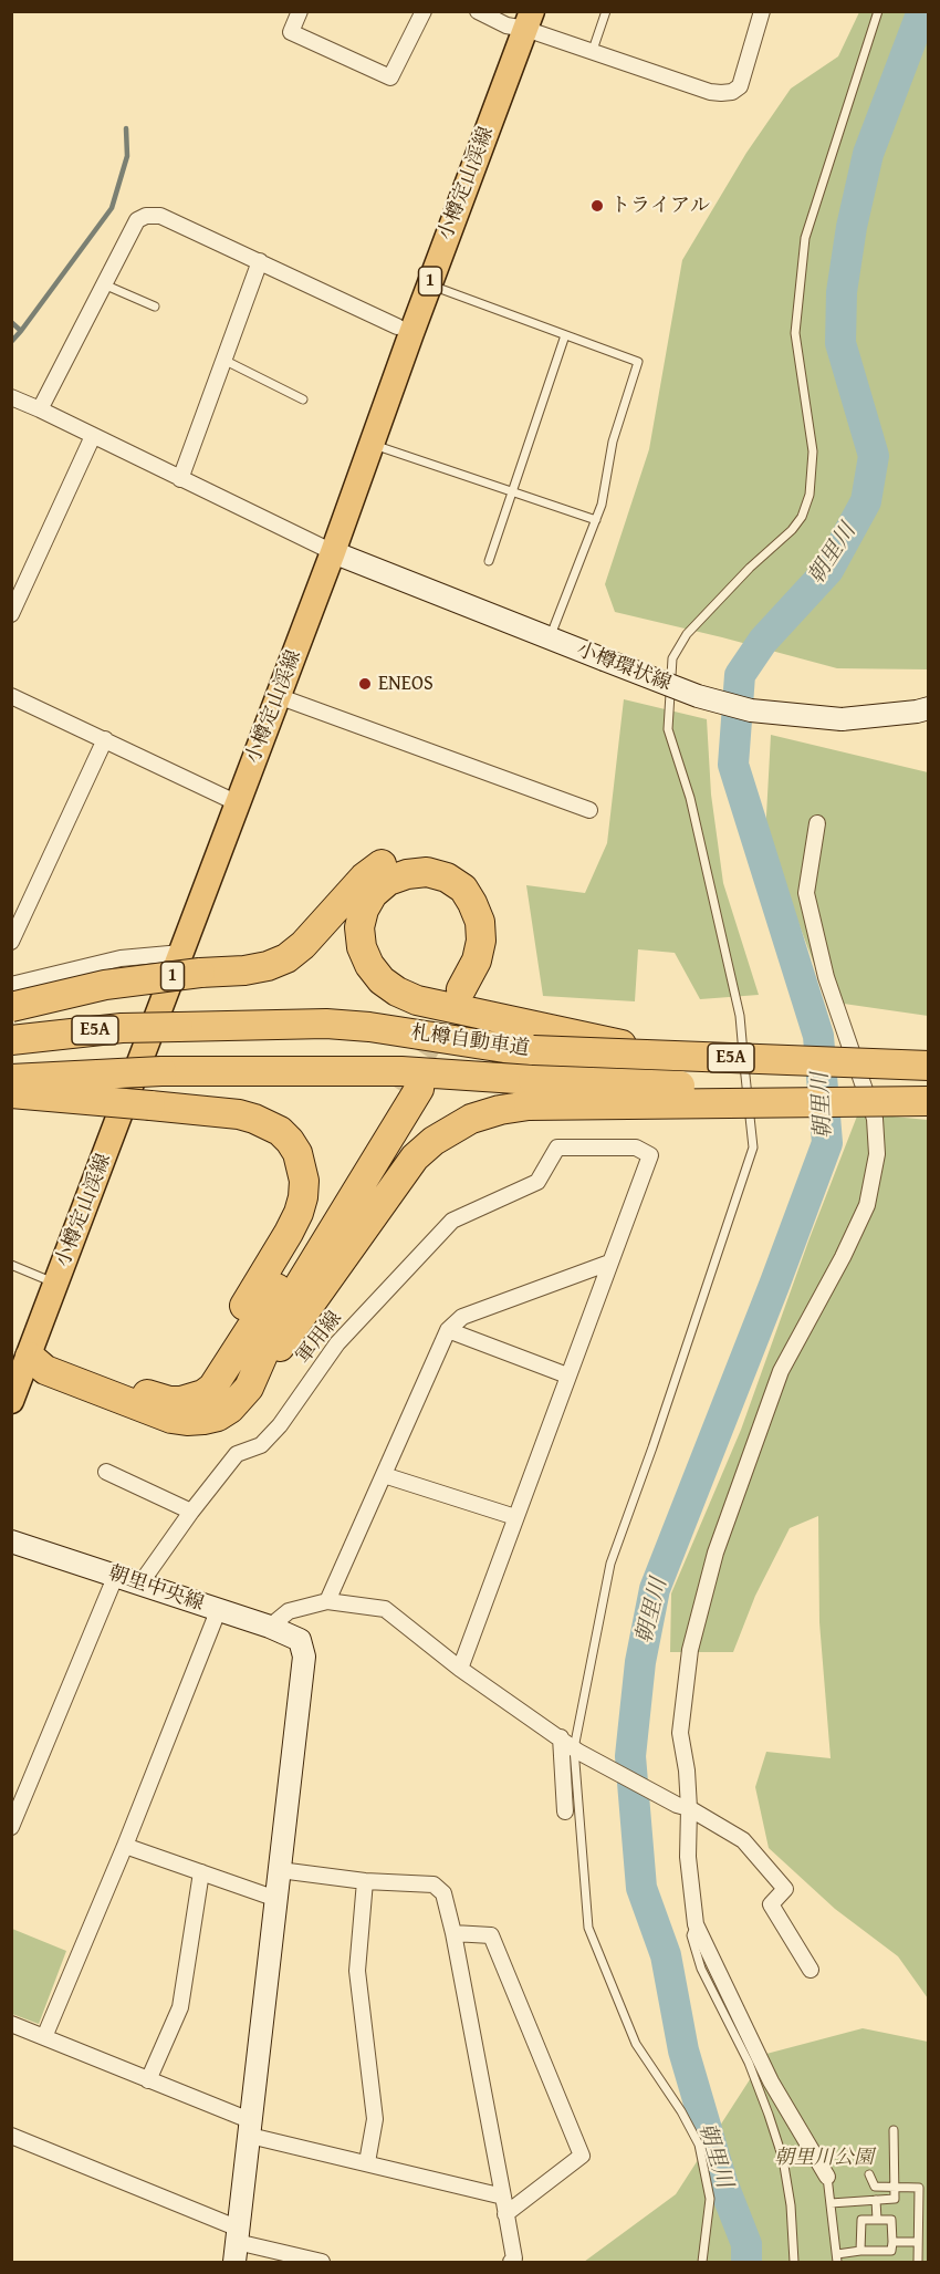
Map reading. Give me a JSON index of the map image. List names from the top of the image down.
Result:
{
  "streets": {
    "highway": ["E5A", "札樽自動車道"],
    "main road": ["小樽定山渓線", "1"],
    "street": ["小樽環状線", "軍用線", "朝里中央線"]
  },
  "crossings": [
    ["小樽定山渓線", "小樽環状線"],
    ["軍用線", "朝里中央線"]
  ],
  "water": ["朝里川"],
  "parks": ["朝里川公園"],
  "places": ["トライアル", "ENEOS"]
}
